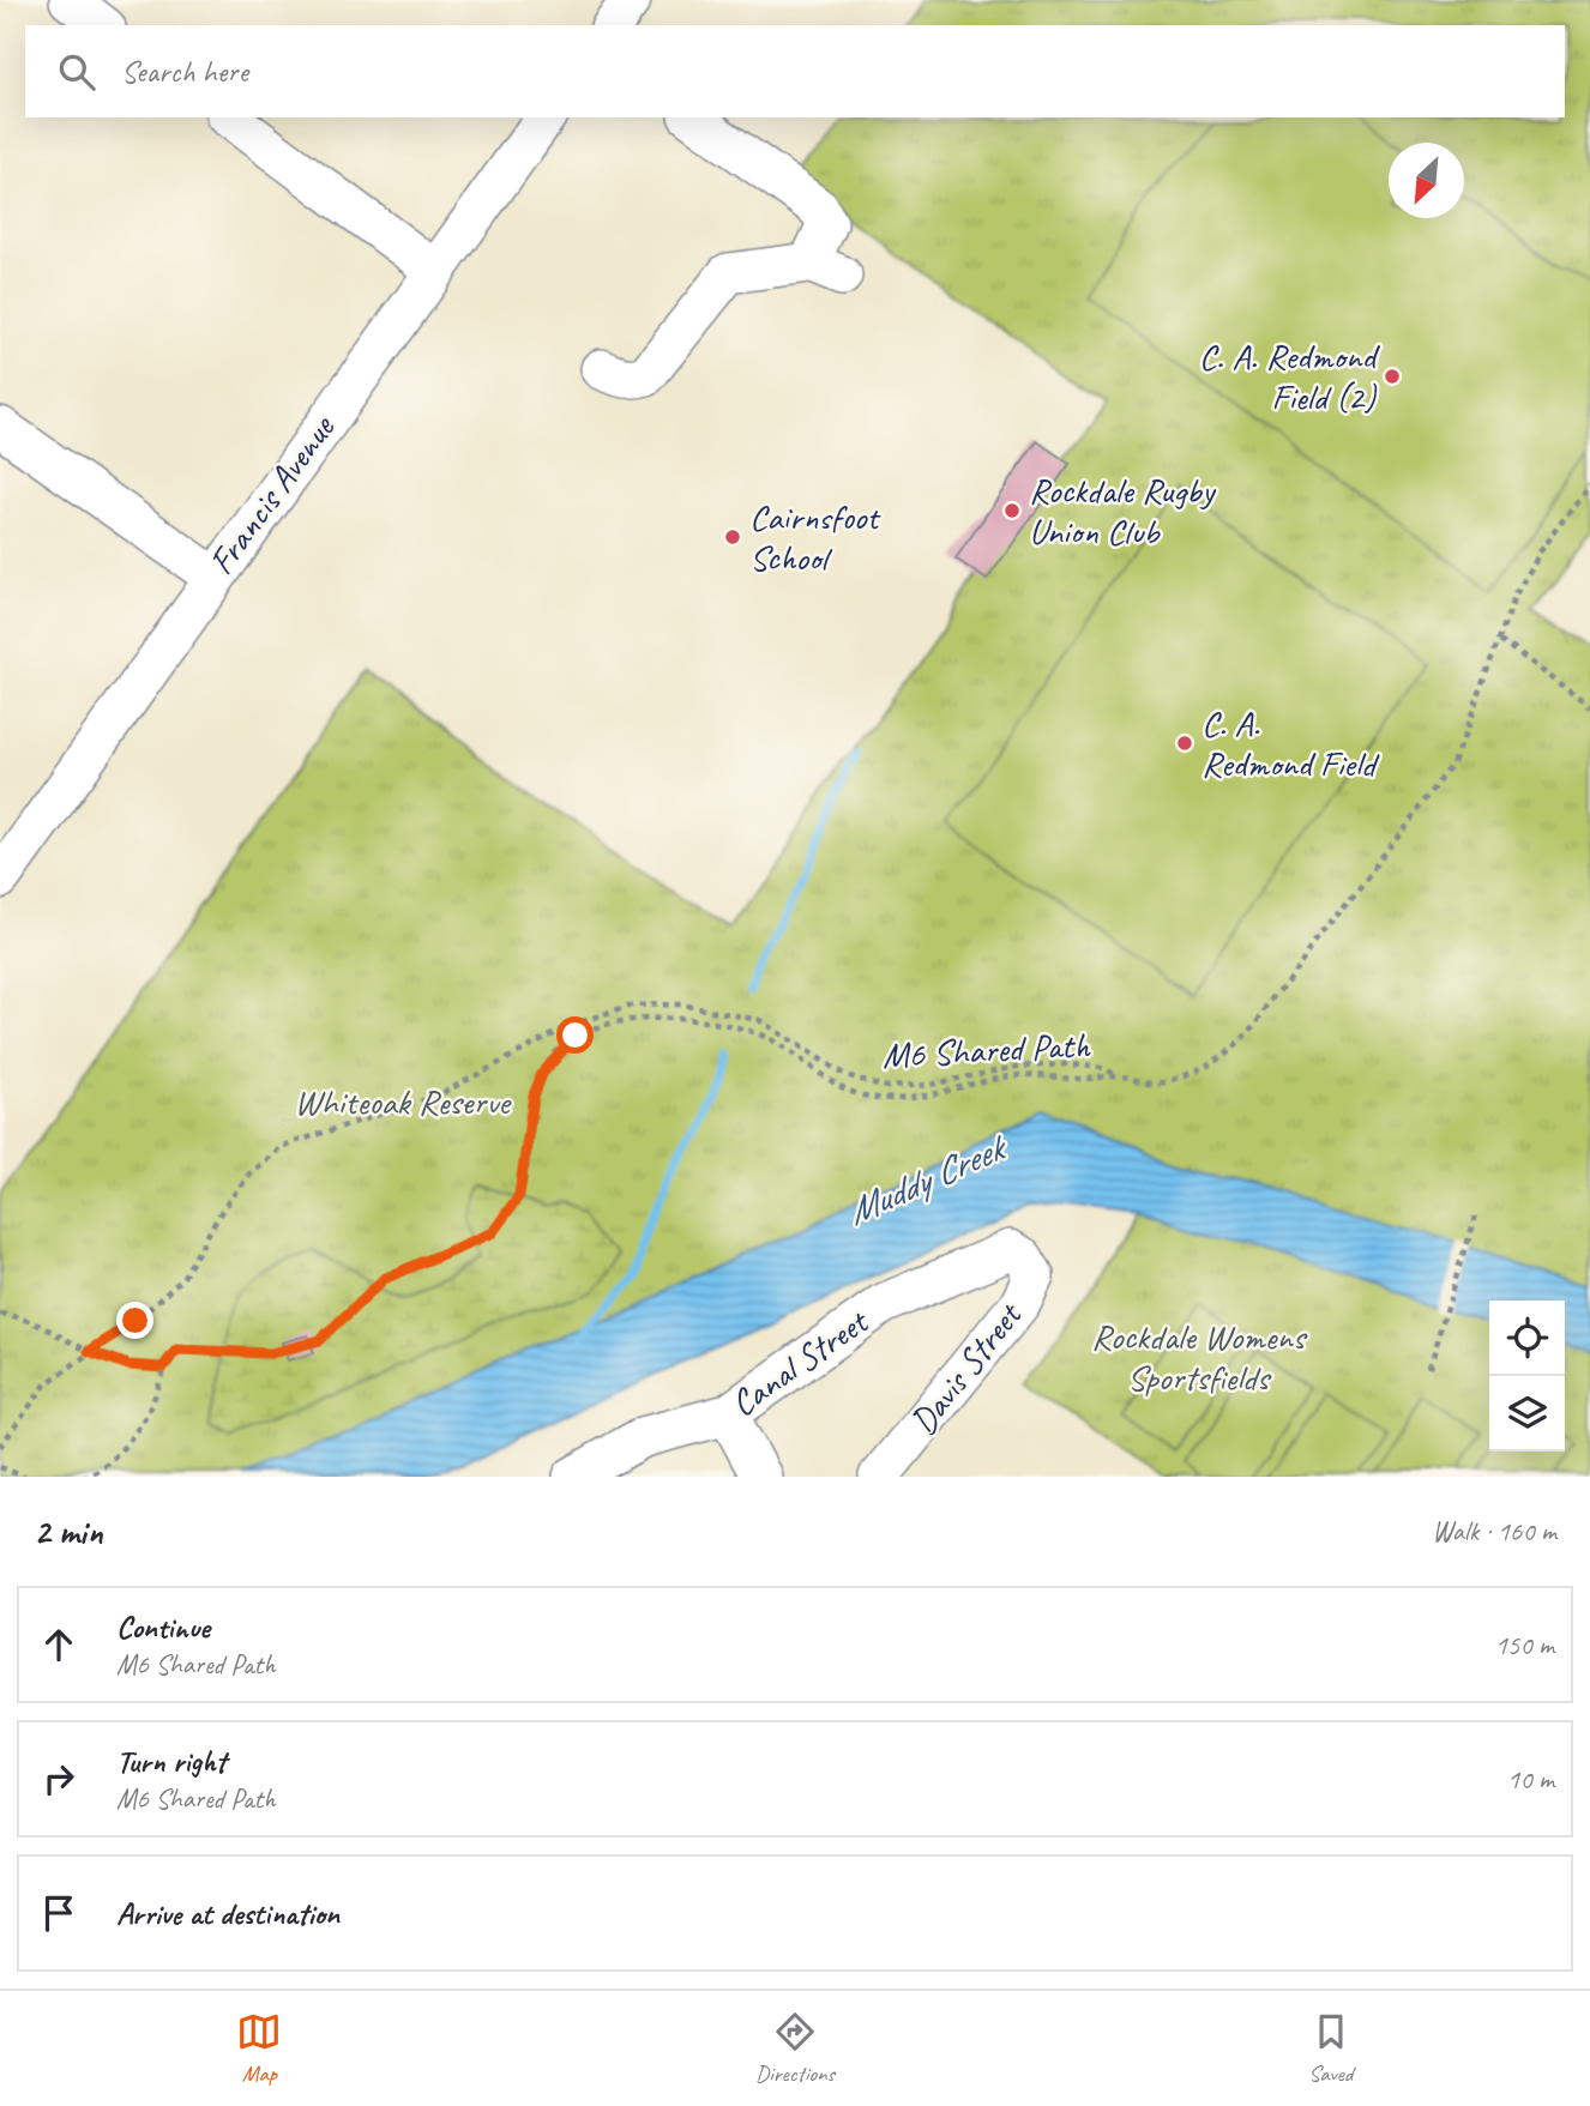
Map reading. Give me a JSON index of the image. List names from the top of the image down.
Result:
{
  "streets": {
    "street": ["Francis Avenue", "Canal Street", "Davis Street"],
    "path": ["M6 Shared Path"]
  },
  "crossings": [
    ["Canal Street", "Davis Street"]
  ],
  "water": ["Muddy Creek"],
  "parks": ["Whiteoak Reserve", "Rockdale Womens Sportsfields"],
  "places": [
    "C. A. Redmond Field (2)",
    "Rockdale Rugby Union Club",
    "Cairnsfoot School",
    "C. A. Redmond Field"
  ],
  "north": "bottom left",
  "page": {
    "search": "Search here",
    "heading": ["2 min", "Walk · 160 m"],
    "list": [
      ["Continue", "M6 Shared Path", "150 m"],
      ["Turn right", "M6 Shared Path", "10 m"],
      "Arrive at destination"
    ],
    "nav": ["Map", "Directions", "Saved"]
  }
}
